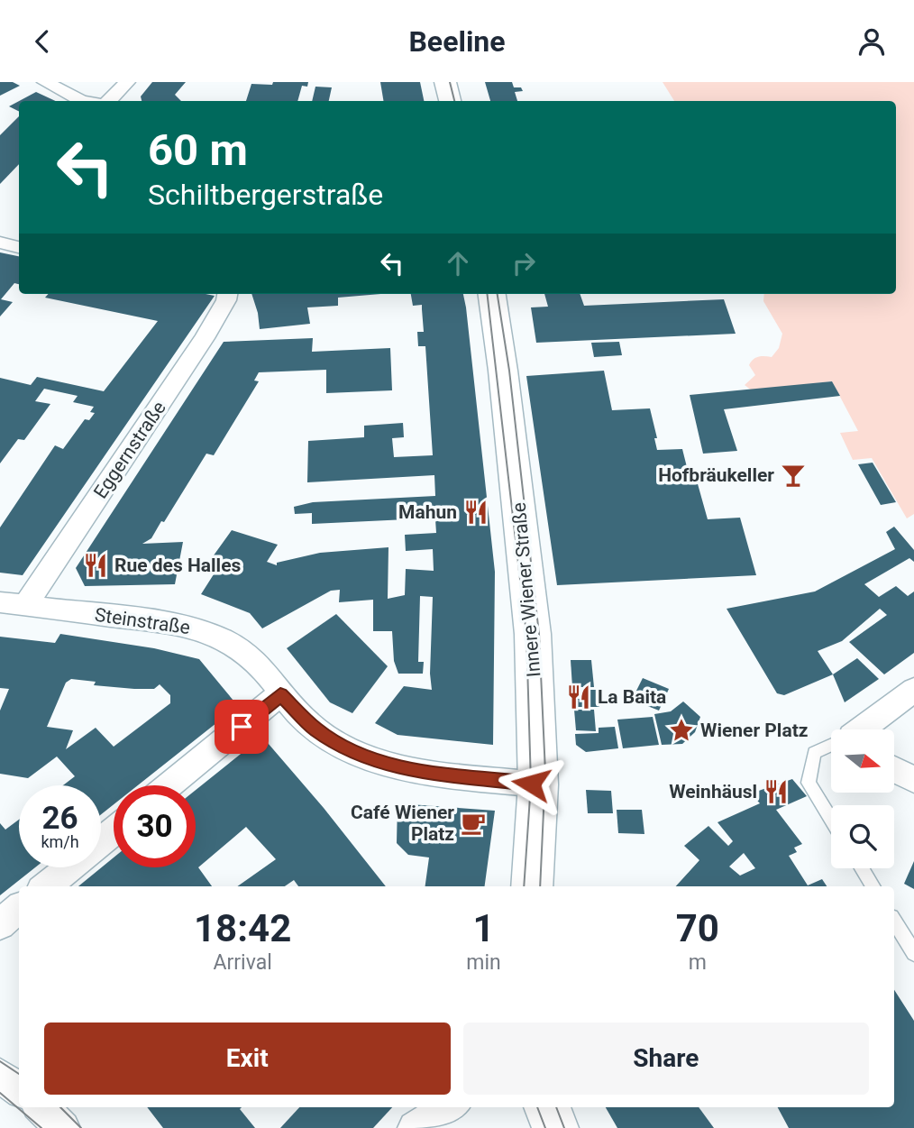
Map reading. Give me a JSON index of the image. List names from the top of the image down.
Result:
{
  "streets": {
    "main road": ["Innere Wiener Straße"],
    "street": ["Eggernstraße", "Steinstraße"]
  },
  "crossings": [
    ["Eggernstraße", "Steinstraße"],
    ["Innere Wiener Straße", "Steinstraße"]
  ],
  "places": {
    "bar": ["Hofbräukeller"],
    "restaurant": [
      "Mahun",
      "Rue des Halles",
      "La Baita",
      "Weinhäusl"
    ],
    "place": ["Wiener Platz"],
    "cafe": ["Café Wiener Platz"]
  },
  "north": "right",
  "page": {
    "header": "Beeline",
    "turn": ["60 m", "Schiltbergerstraße"],
    "speed": "26 km/h",
    "limit": "30",
    "eta": [
      "18:42",
      "Arrival",
      "1",
      "min",
      "70",
      "m"
    ],
    "buttons": ["Exit", "Share"]
  }
}
